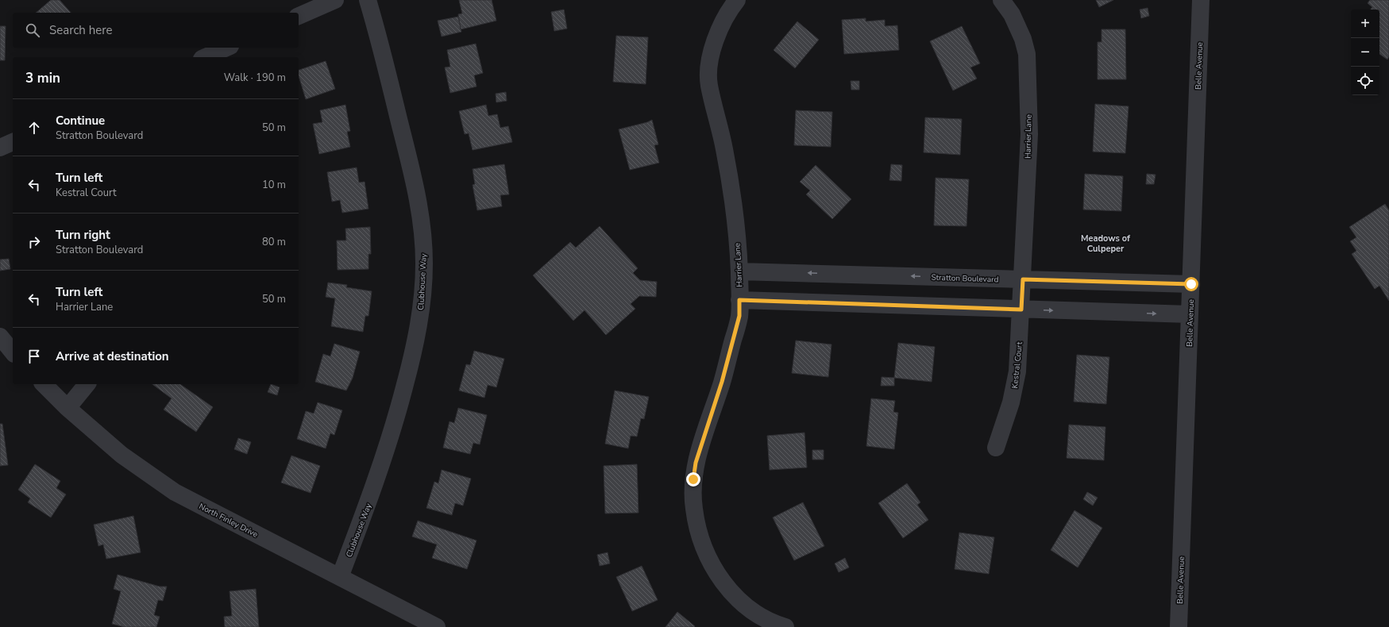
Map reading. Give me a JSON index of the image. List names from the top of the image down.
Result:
{
  "streets": {
    "street": [
      "Belle Avenue",
      "Harrier Lane",
      "Stratton Boulevard",
      "Clubhouse Way",
      "Kestral Court",
      "North Finley Drive"
    ]
  },
  "crossings": [
    ["Belle Avenue", "Stratton Boulevard"],
    ["Harrier Lane", "Stratton Boulevard"],
    ["Harrier Lane", "Kestral Court"],
    ["Stratton Boulevard", "Kestral Court"],
    ["Clubhouse Way", "North Finley Drive"]
  ],
  "districts": ["Meadows of Culpeper"],
  "page": {
    "map_buttons": ["+", "−"],
    "search": "Search here",
    "heading": ["3 min", "Walk · 190 m"],
    "list": [
      ["Continue", "Stratton Boulevard", "50 m"],
      ["Turn left", "Kestral Court", "10 m"],
      ["Turn right", "Stratton Boulevard", "80 m"],
      ["Turn left", "Harrier Lane", "50 m"],
      "Arrive at destination"
    ]
  }
}
